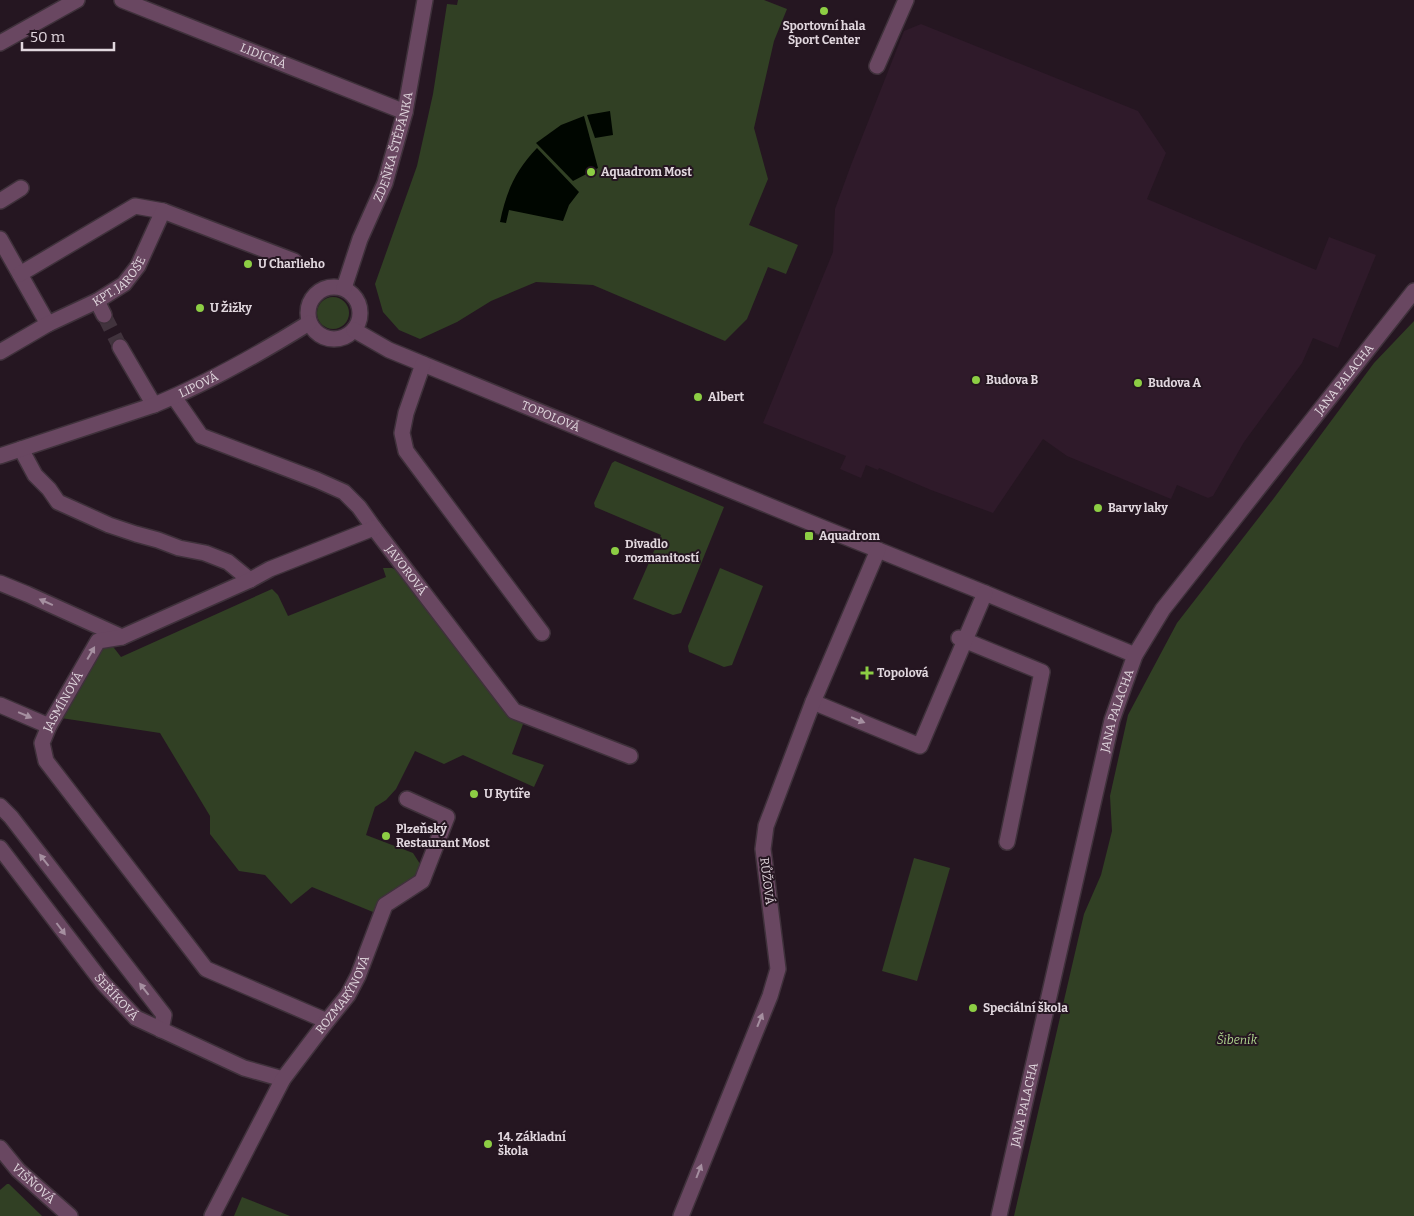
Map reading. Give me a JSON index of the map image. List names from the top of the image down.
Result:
{
  "streets": {
    "street": [
      "LIDICKÁ",
      "ZDEŇKA ŠTĚPÁNKA",
      "KPT. JAROŠE",
      "JANA PALACHA",
      "LIPOVÁ",
      "TOPOLOVÁ",
      "JAVOROVÁ",
      "JASMÍNOVÁ",
      "RŮŽOVÁ",
      "ŠEŘÍKOVÁ",
      "ROZMARÝNOVÁ",
      "VIŠŇOVÁ"
    ]
  },
  "crossings": [
    ["LIDICKÁ", "ZDEŇKA ŠTĚPÁNKA"],
    ["ZDEŇKA ŠTĚPÁNKA", "LIPOVÁ"],
    ["ZDEŇKA ŠTĚPÁNKA", "TOPOLOVÁ"],
    ["JANA PALACHA", "TOPOLOVÁ"],
    ["LIPOVÁ", "TOPOLOVÁ"],
    ["LIPOVÁ", "JAVOROVÁ"],
    ["TOPOLOVÁ", "RŮŽOVÁ"],
    ["JAVOROVÁ", "JASMÍNOVÁ"],
    ["JASMÍNOVÁ", "ROZMARÝNOVÁ"],
    ["ŠEŘÍKOVÁ", "ROZMARÝNOVÁ"]
  ],
  "one_way": ["RŮŽOVÁ"],
  "parks": ["Šibeník"],
  "places": {
    "other": [
      "Sportovní hala Sport Center",
      "Aquadrom Most",
      "U Charlieho",
      "U Žižky",
      "Budova B",
      "Budova A",
      "Albert",
      "Barvy laky",
      "Divadlo rozmanitostí",
      "U Rytíře",
      "Plzeňský Restaurant Most",
      "Speciální škola",
      "14. Základní škola"
    ],
    "transit": ["Aquadrom"],
    "health": ["Topolová"]
  },
  "scale_bar": "50 m"
}
